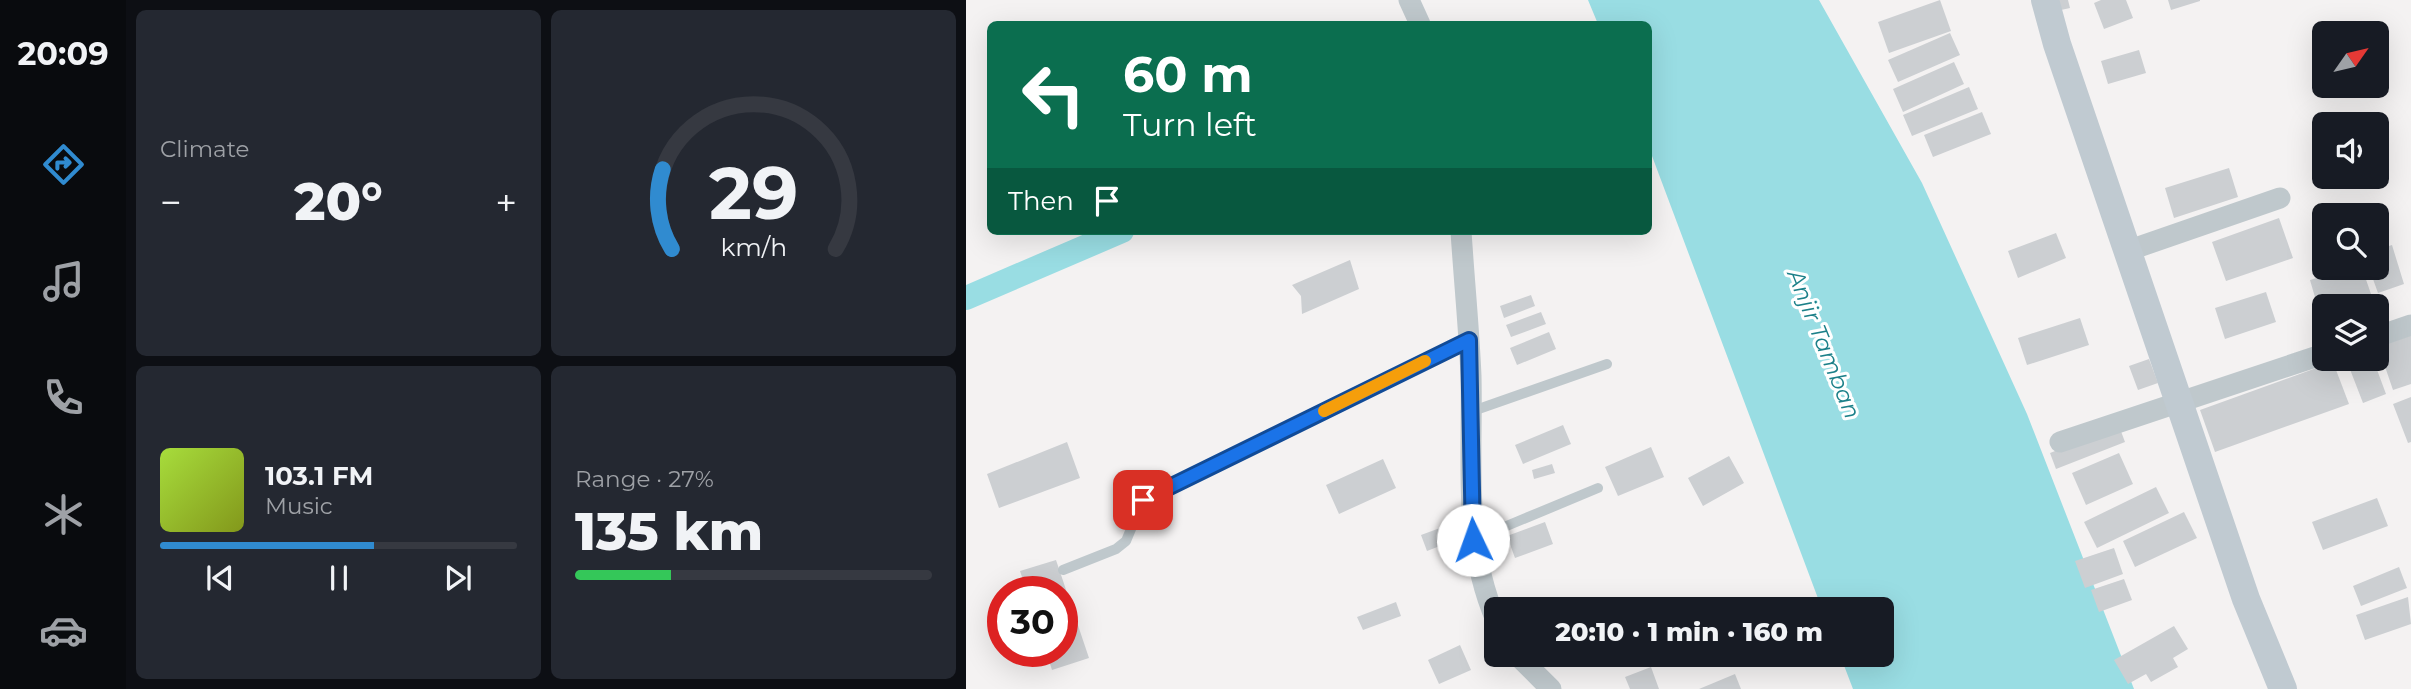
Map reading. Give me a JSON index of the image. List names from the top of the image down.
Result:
{
  "water": ["Anjir Tamban"],
  "north": "top right",
  "page": {
    "tabs": "20:09",
    "tile": [
      "Climate",
      ["Range · 27%", "135 km"]
    ],
    "turn": ["60 m", "Turn left"],
    "then": "Then",
    "heat": ["−", "20°", "+"],
    "song": ["103.1 FM", "Music"],
    "limit": "30",
    "trip": "20:10 · 1 min · 160 m",
    "gauge": ["29", "km/h"]
  }
}
